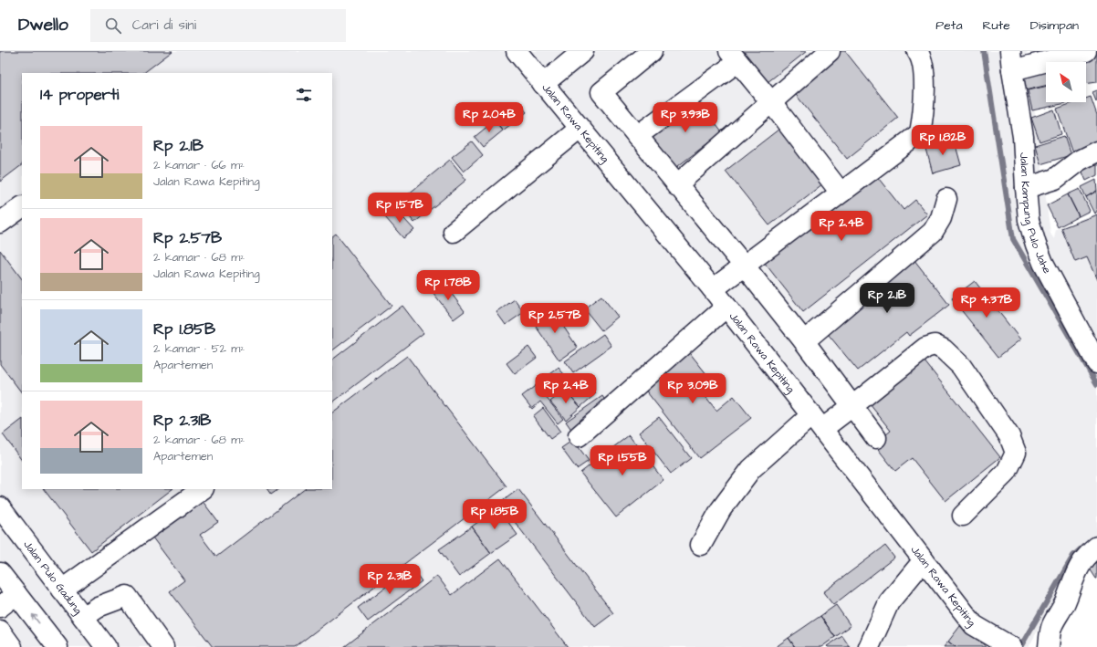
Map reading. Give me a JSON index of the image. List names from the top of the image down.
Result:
{
  "streets": {
    "street": ["Jalan Rawa Kepiting", "Jalan Kampung Pulo Jahe", "Jalan Pulo Gadung"]
  },
  "north": "top left",
  "page": {
    "header": "Dwello",
    "search": "Cari di sini",
    "nav": ["Peta", "Rute", "Disimpan"],
    "heading": "14 properti",
    "price": [
      "Rp 2.04B",
      "Rp 3.93B",
      "Rp 1.82B",
      "Rp 1.57B",
      "Rp 2.4B",
      "Rp 1.78B",
      "Rp 2.1B",
      "Rp 4.37B",
      "Rp 2.57B",
      "Rp 2.4B",
      "Rp 3.09B",
      "Rp 1.55B",
      "Rp 1.85B",
      "Rp 2.31B"
    ],
    "list": [
      {
        "name": "Rp 2.1B",
        "note": "2 kamar · 66 m² · Jalan Rawa Kepiting"
      },
      {
        "name": "Rp 2.57B",
        "note": "2 kamar · 68 m² · Jalan Rawa Kepiting"
      },
      {
        "name": "Rp 1.85B",
        "note": "2 kamar · 52 m² · Apartemen"
      },
      {
        "name": "Rp 2.31B",
        "note": "2 kamar · 68 m² · Apartemen"
      }
    ]
  }
}
